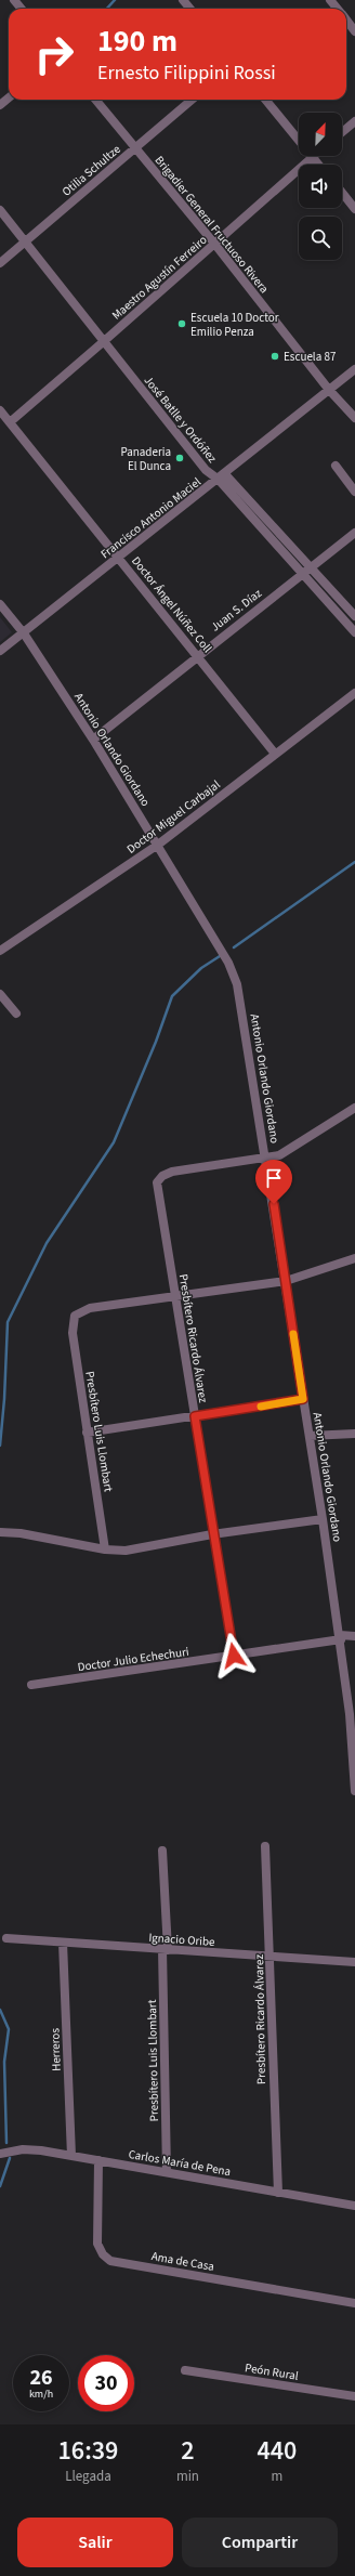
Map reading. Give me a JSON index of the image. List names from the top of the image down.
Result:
{
  "streets": {
    "street": [
      "Otilia Schultze",
      "Brigadier General Fructuoso Rivera",
      "Maestro Agustín Ferreiro",
      "José Batlle y Ordóñez",
      "Francisco Antonio Maciel",
      "Doctor Ángel Núñez Coll",
      "Juan S. Díaz",
      "Antonio Orlando Giordano",
      "Doctor Miguel Carbajal",
      "Presbítero Ricardo Álvarez",
      "Presbítero Luis Llombart",
      "Doctor Julio Echechuri",
      "Ignacio Oribe",
      "Herreros",
      "Carlos María de Pena",
      "Ama de Casa",
      "Peón Rural"
    ]
  },
  "crossings": [
    ["Otilia Schultze", "Brigadier General Fructuoso Rivera"],
    ["Otilia Schultze", "José Batlle y Ordóñez"],
    ["Brigadier General Fructuoso Rivera", "Maestro Agustín Ferreiro"],
    ["Brigadier General Fructuoso Rivera", "Francisco Antonio Maciel"],
    ["Maestro Agustín Ferreiro", "José Batlle y Ordóñez"],
    ["Maestro Agustín Ferreiro", "Doctor Ángel Núñez Coll"],
    ["José Batlle y Ordóñez", "Francisco Antonio Maciel"],
    ["José Batlle y Ordóñez", "Juan S. Díaz"],
    ["Francisco Antonio Maciel", "Doctor Ángel Núñez Coll"],
    ["Francisco Antonio Maciel", "Antonio Orlando Giordano"],
    ["Doctor Ángel Núñez Coll", "Juan S. Díaz"],
    ["Doctor Ángel Núñez Coll", "Doctor Miguel Carbajal"],
    ["Juan S. Díaz", "Antonio Orlando Giordano"],
    ["Antonio Orlando Giordano", "Doctor Miguel Carbajal"],
    ["Antonio Orlando Giordano", "Presbítero Ricardo Álvarez"],
    ["Antonio Orlando Giordano", "Doctor Julio Echechuri"],
    ["Presbítero Ricardo Álvarez", "Presbítero Luis Llombart"],
    ["Presbítero Ricardo Álvarez", "Doctor Julio Echechuri"],
    ["Presbítero Ricardo Álvarez", "Ignacio Oribe"],
    ["Presbítero Ricardo Álvarez", "Carlos María de Pena"],
    ["Presbítero Luis Llombart", "Ignacio Oribe"],
    ["Presbítero Luis Llombart", "Carlos María de Pena"],
    ["Ignacio Oribe", "Herreros"],
    ["Herreros", "Carlos María de Pena"],
    ["Carlos María de Pena", "Ama de Casa"]
  ],
  "places": ["Escuela 10 Doctor Emilio Penza", "Escuela 87", "Panaderia El Dunca"],
  "north": "top right",
  "page": {
    "turn": ["190 m", "Ernesto Filippini Rossi"],
    "speed": "26 km/h",
    "limit": "30",
    "eta": [
      "16:39",
      "Llegada",
      "2",
      "min",
      "440",
      "m"
    ],
    "buttons": ["Salir", "Compartir"]
  }
}
